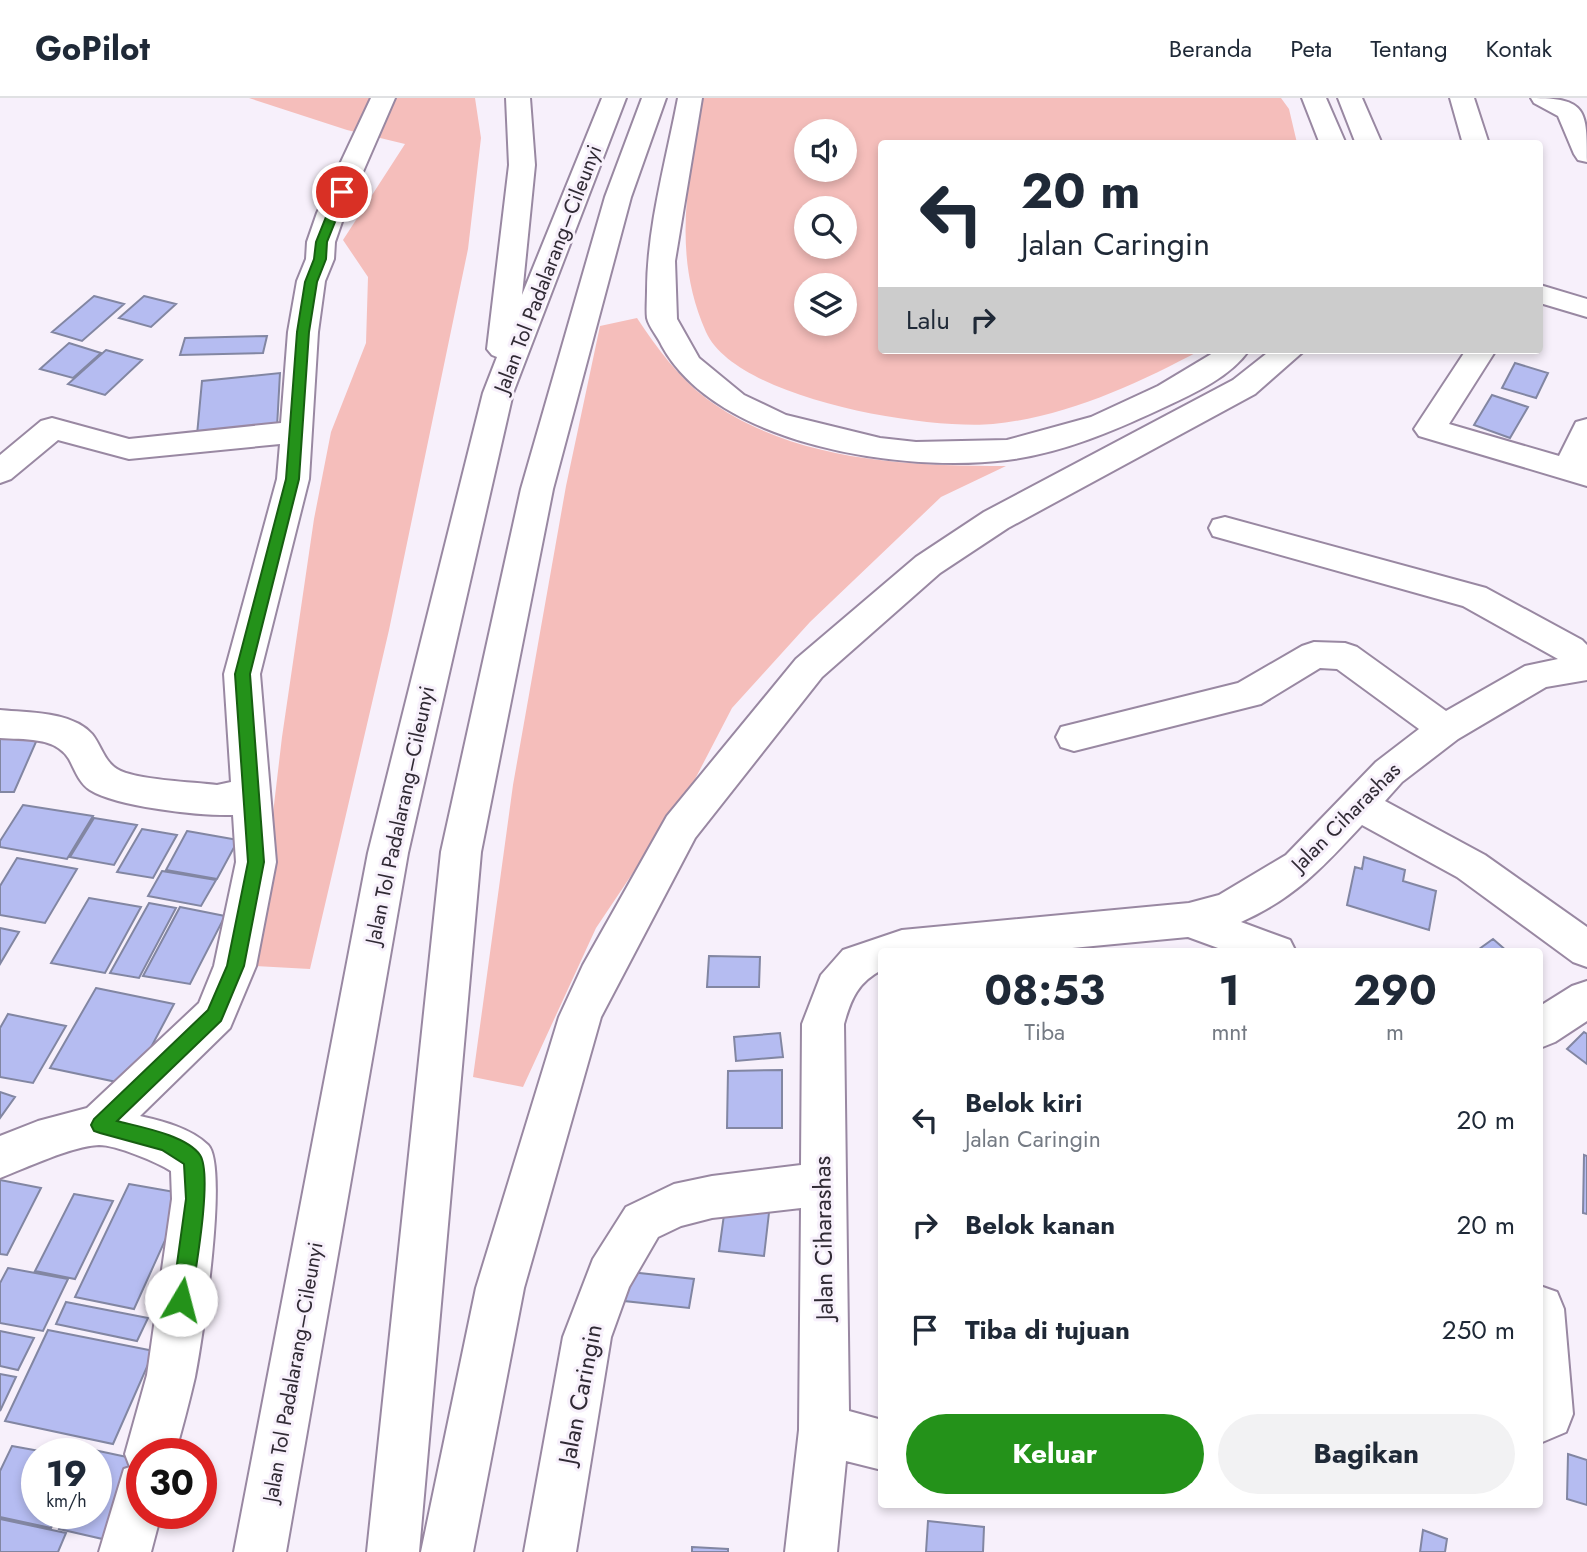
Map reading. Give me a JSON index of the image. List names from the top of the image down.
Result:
{
  "streets": {
    "main road": ["Jalan Tol Padalarang–Cileunyi", "Jalan Ciharashas", "Jalan Caringin"]
  },
  "crossings": [
    ["Jalan Ciharashas", "Jalan Caringin"]
  ],
  "page": {
    "header": "GoPilot",
    "nav": [
      "Beranda",
      "Peta",
      "Tentang",
      "Kontak"
    ],
    "turn": ["20 m", "Jalan Caringin"],
    "then": "Lalu",
    "eta": [
      "08:53",
      "Tiba",
      "1",
      "mnt",
      "290",
      "m"
    ],
    "list": [
      {
        "name": "Belok kiri",
        "note": "Jalan Caringin",
        "value": "20 m"
      },
      {
        "name": "Belok kanan",
        "value": "20 m"
      },
      {
        "name": "Tiba di tujuan",
        "value": "250 m"
      }
    ],
    "buttons": ["Keluar", "Bagikan"],
    "speed": "19 km/h",
    "limit": "30"
  }
}
